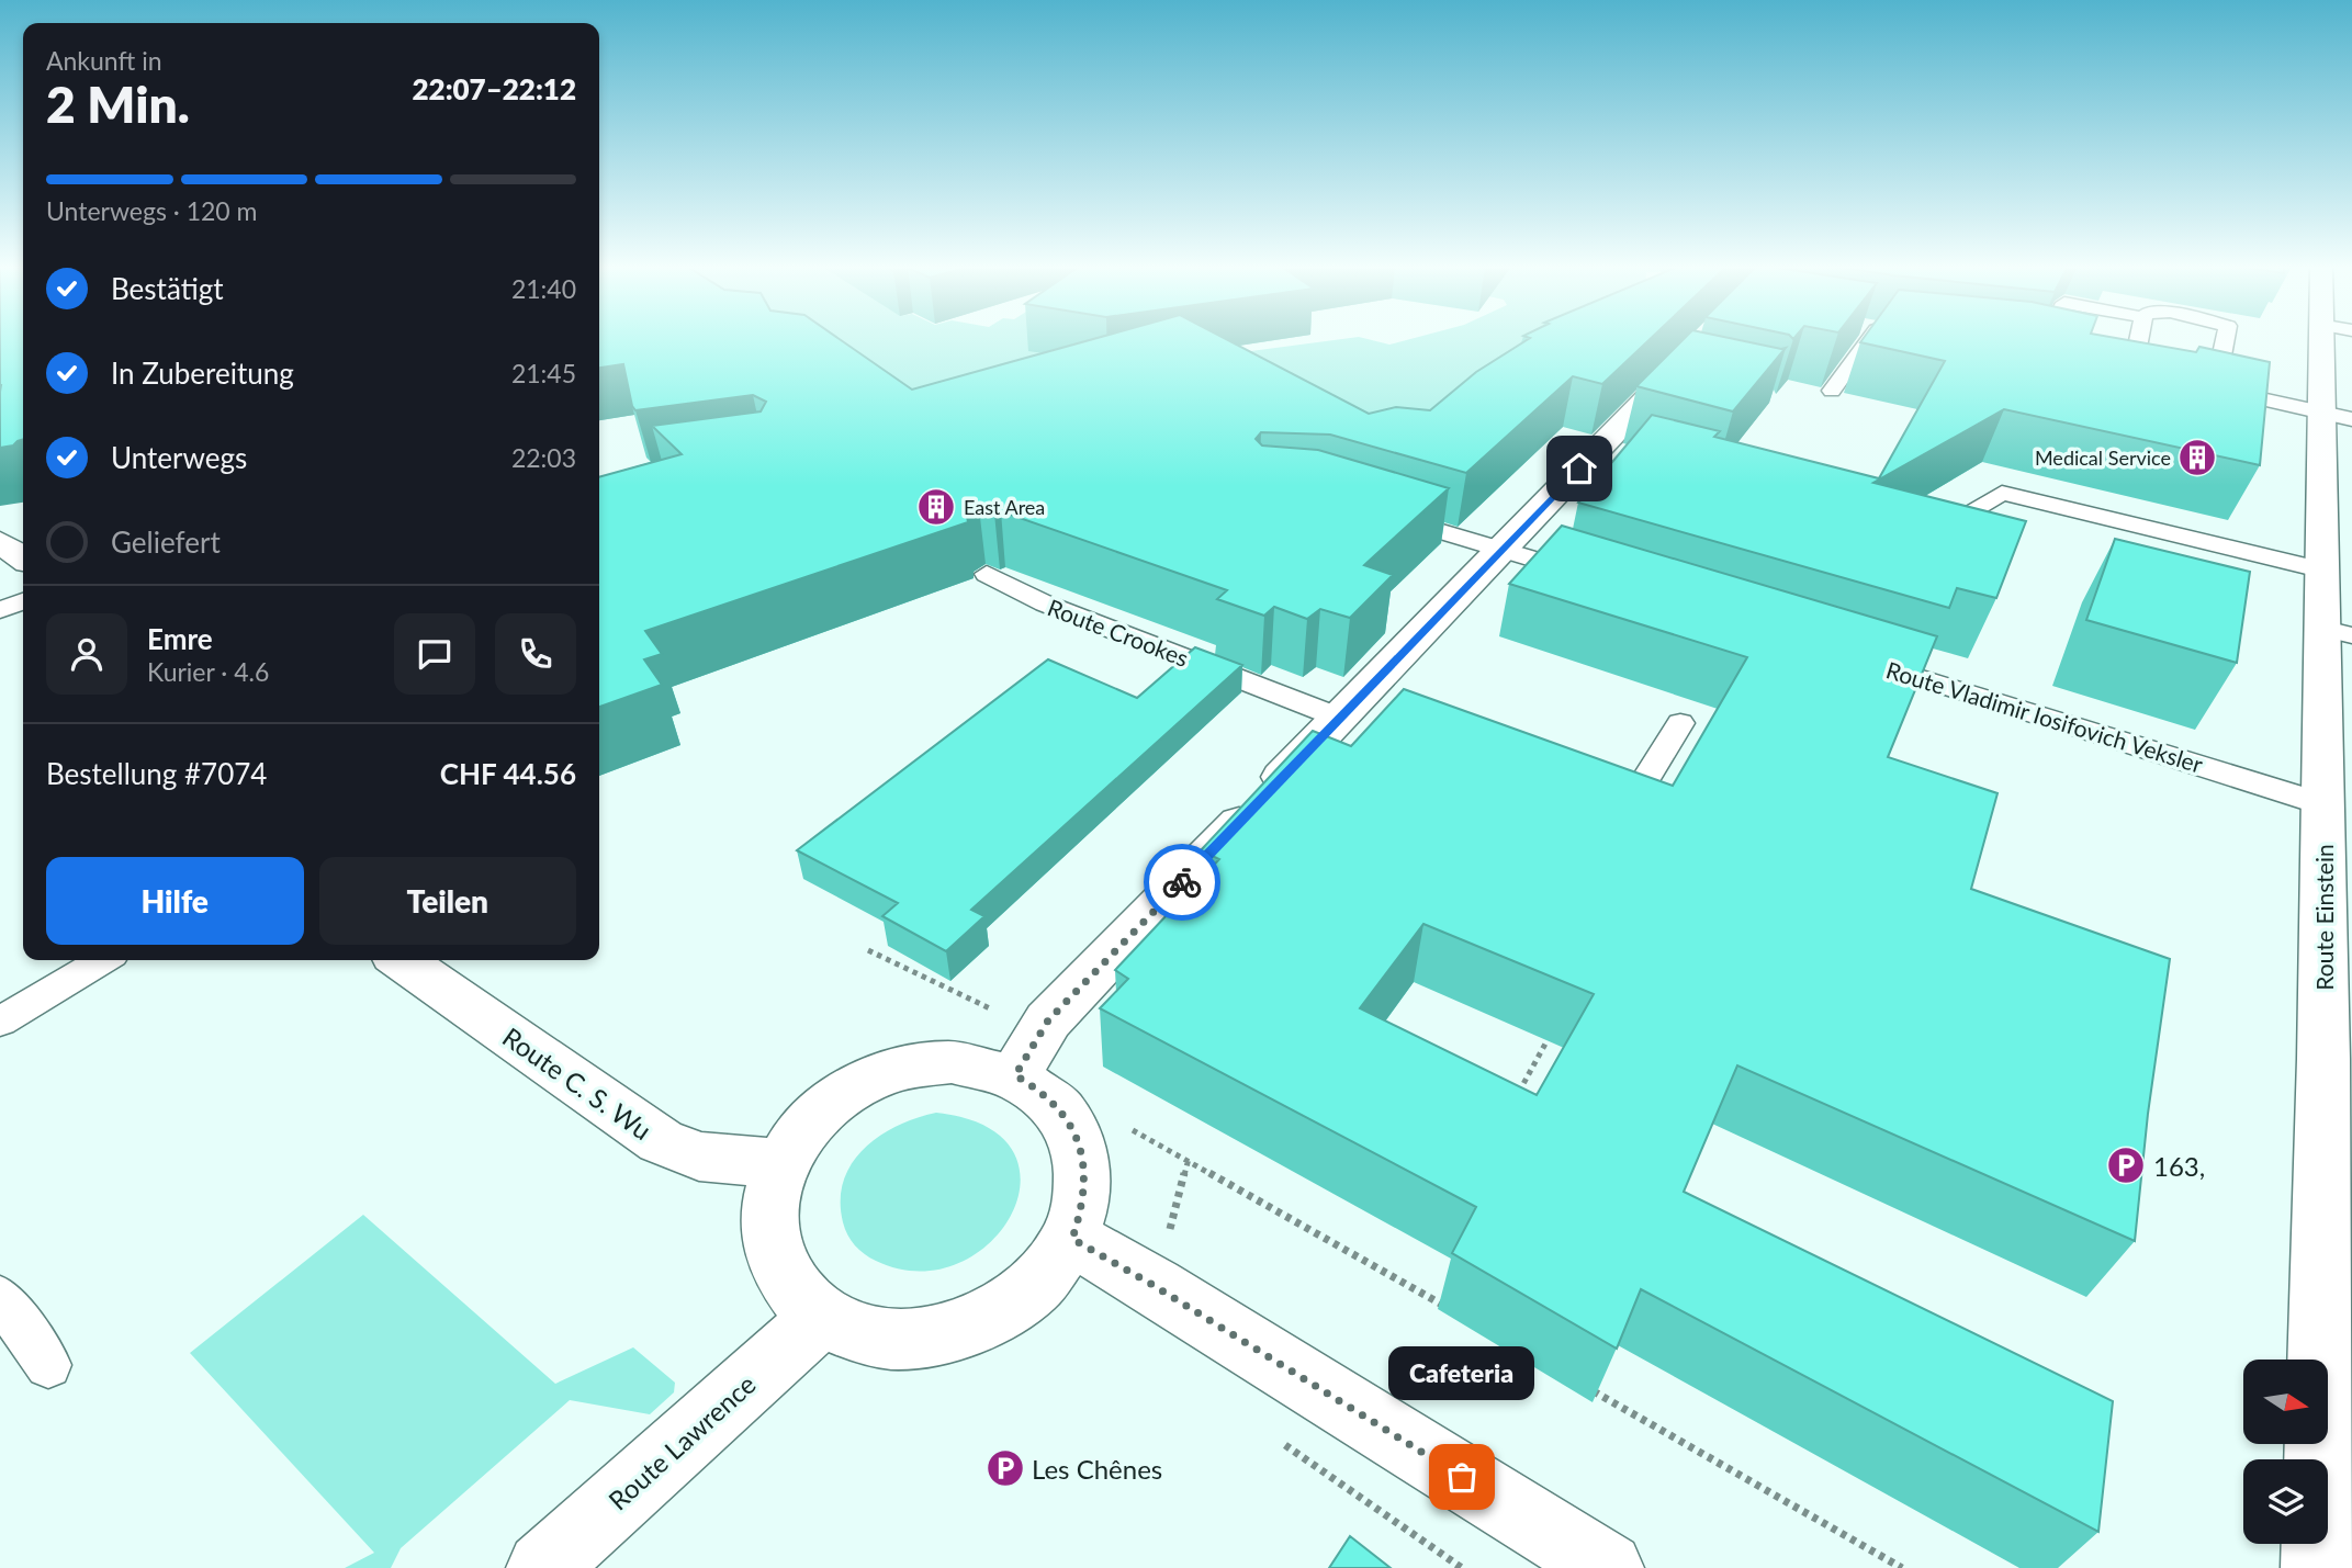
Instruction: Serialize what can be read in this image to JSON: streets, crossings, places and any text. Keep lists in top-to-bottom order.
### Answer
{
  "streets": {
    "street": ["Route Einstein", "Route C. S. Wu", "Route Lawrence"],
    "lane": ["Route Crookes", "Route Vladimir Iosifovich Veksler"]
  },
  "crossings": [
    ["Route Vladimir Iosifovich Veksler", "Route Einstein"]
  ],
  "places": {
    "building": ["Medical Service", "East Area"],
    "parking": ["163,", "Les Chênes"],
    "other": ["Cafeteria"]
  },
  "north": "right",
  "page": {
    "heading": ["2 Min.", "Ankunft in", "22:07–22:12"],
    "panel": [
      "Emre",
      "Kurier · 4.6",
      "Bestellung #7074",
      "CHF 44.56"
    ],
    "bar": "Unterwegs · 120 m",
    "list": [
      ["Bestätigt", "21:40"],
      ["In Zubereitung", "21:45"],
      ["Unterwegs", "22:03"],
      "Geliefert"
    ],
    "buttons": ["Hilfe", "Teilen"],
    "bubble": "Cafeteria"
  }
}
